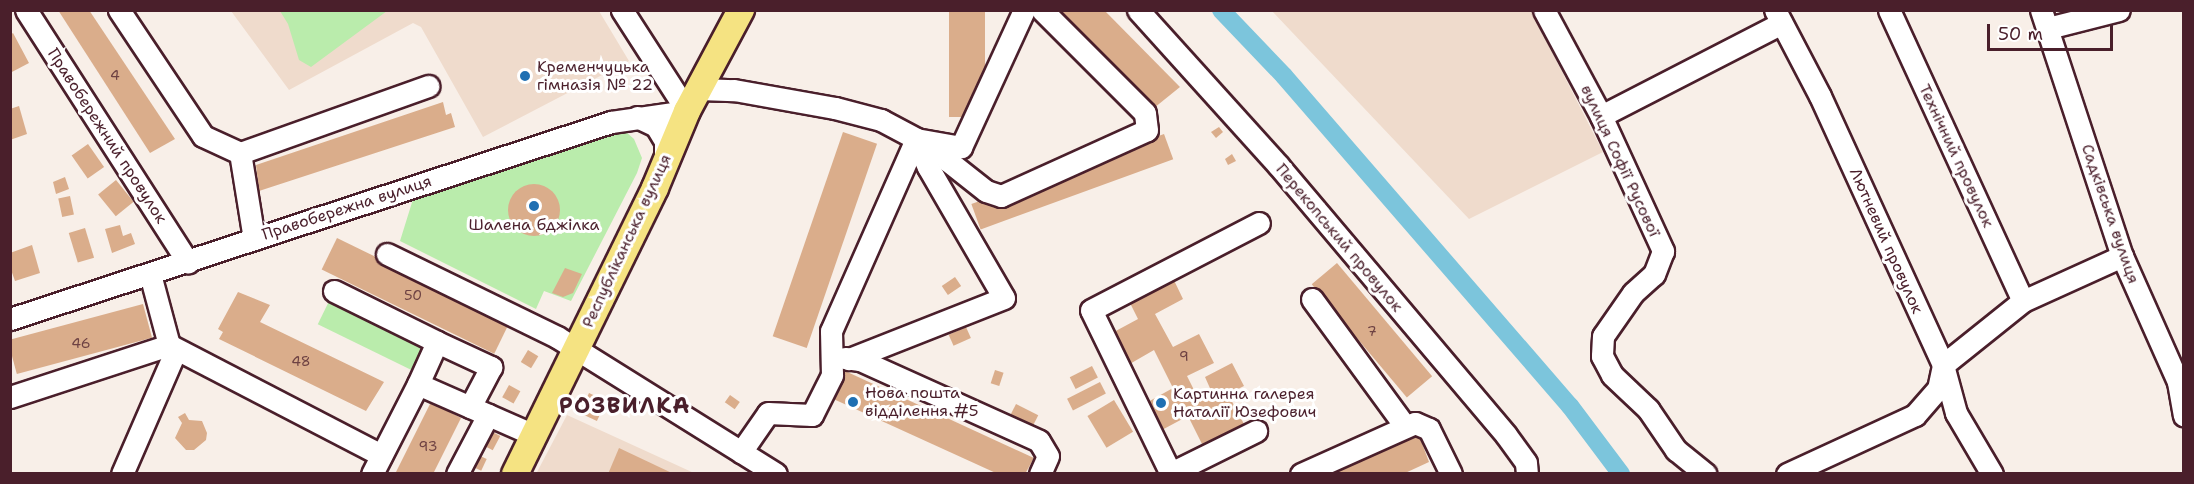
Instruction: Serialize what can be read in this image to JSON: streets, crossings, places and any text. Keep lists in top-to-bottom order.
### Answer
{
  "streets": {
    "main road": ["Республіканська вулиця"],
    "street": [
      "Правобережний провулок",
      "Технічний провулок",
      "вулиця Софії Русової",
      "Правобережна вулиця",
      "Садківська вулиця",
      "Перекопський провулок",
      "Лютневий провулок"
    ]
  },
  "crossings": [
    ["Правобережний провулок", "Правобережна вулиця"],
    ["Правобережна вулиця", "Республіканська вулиця"]
  ],
  "districts": ["РОЗВИЛКА"],
  "places": [
    "Кременчуцька гімназія № 22",
    "Шалена бджілка",
    "Нова пошта відділення #5",
    "Картинна галерея Наталії Юзефович"
  ],
  "house_numbers": [
    "4",
    "50",
    "7",
    "46",
    "9",
    "48",
    "93"
  ],
  "scale_bar": "50 m"
}
